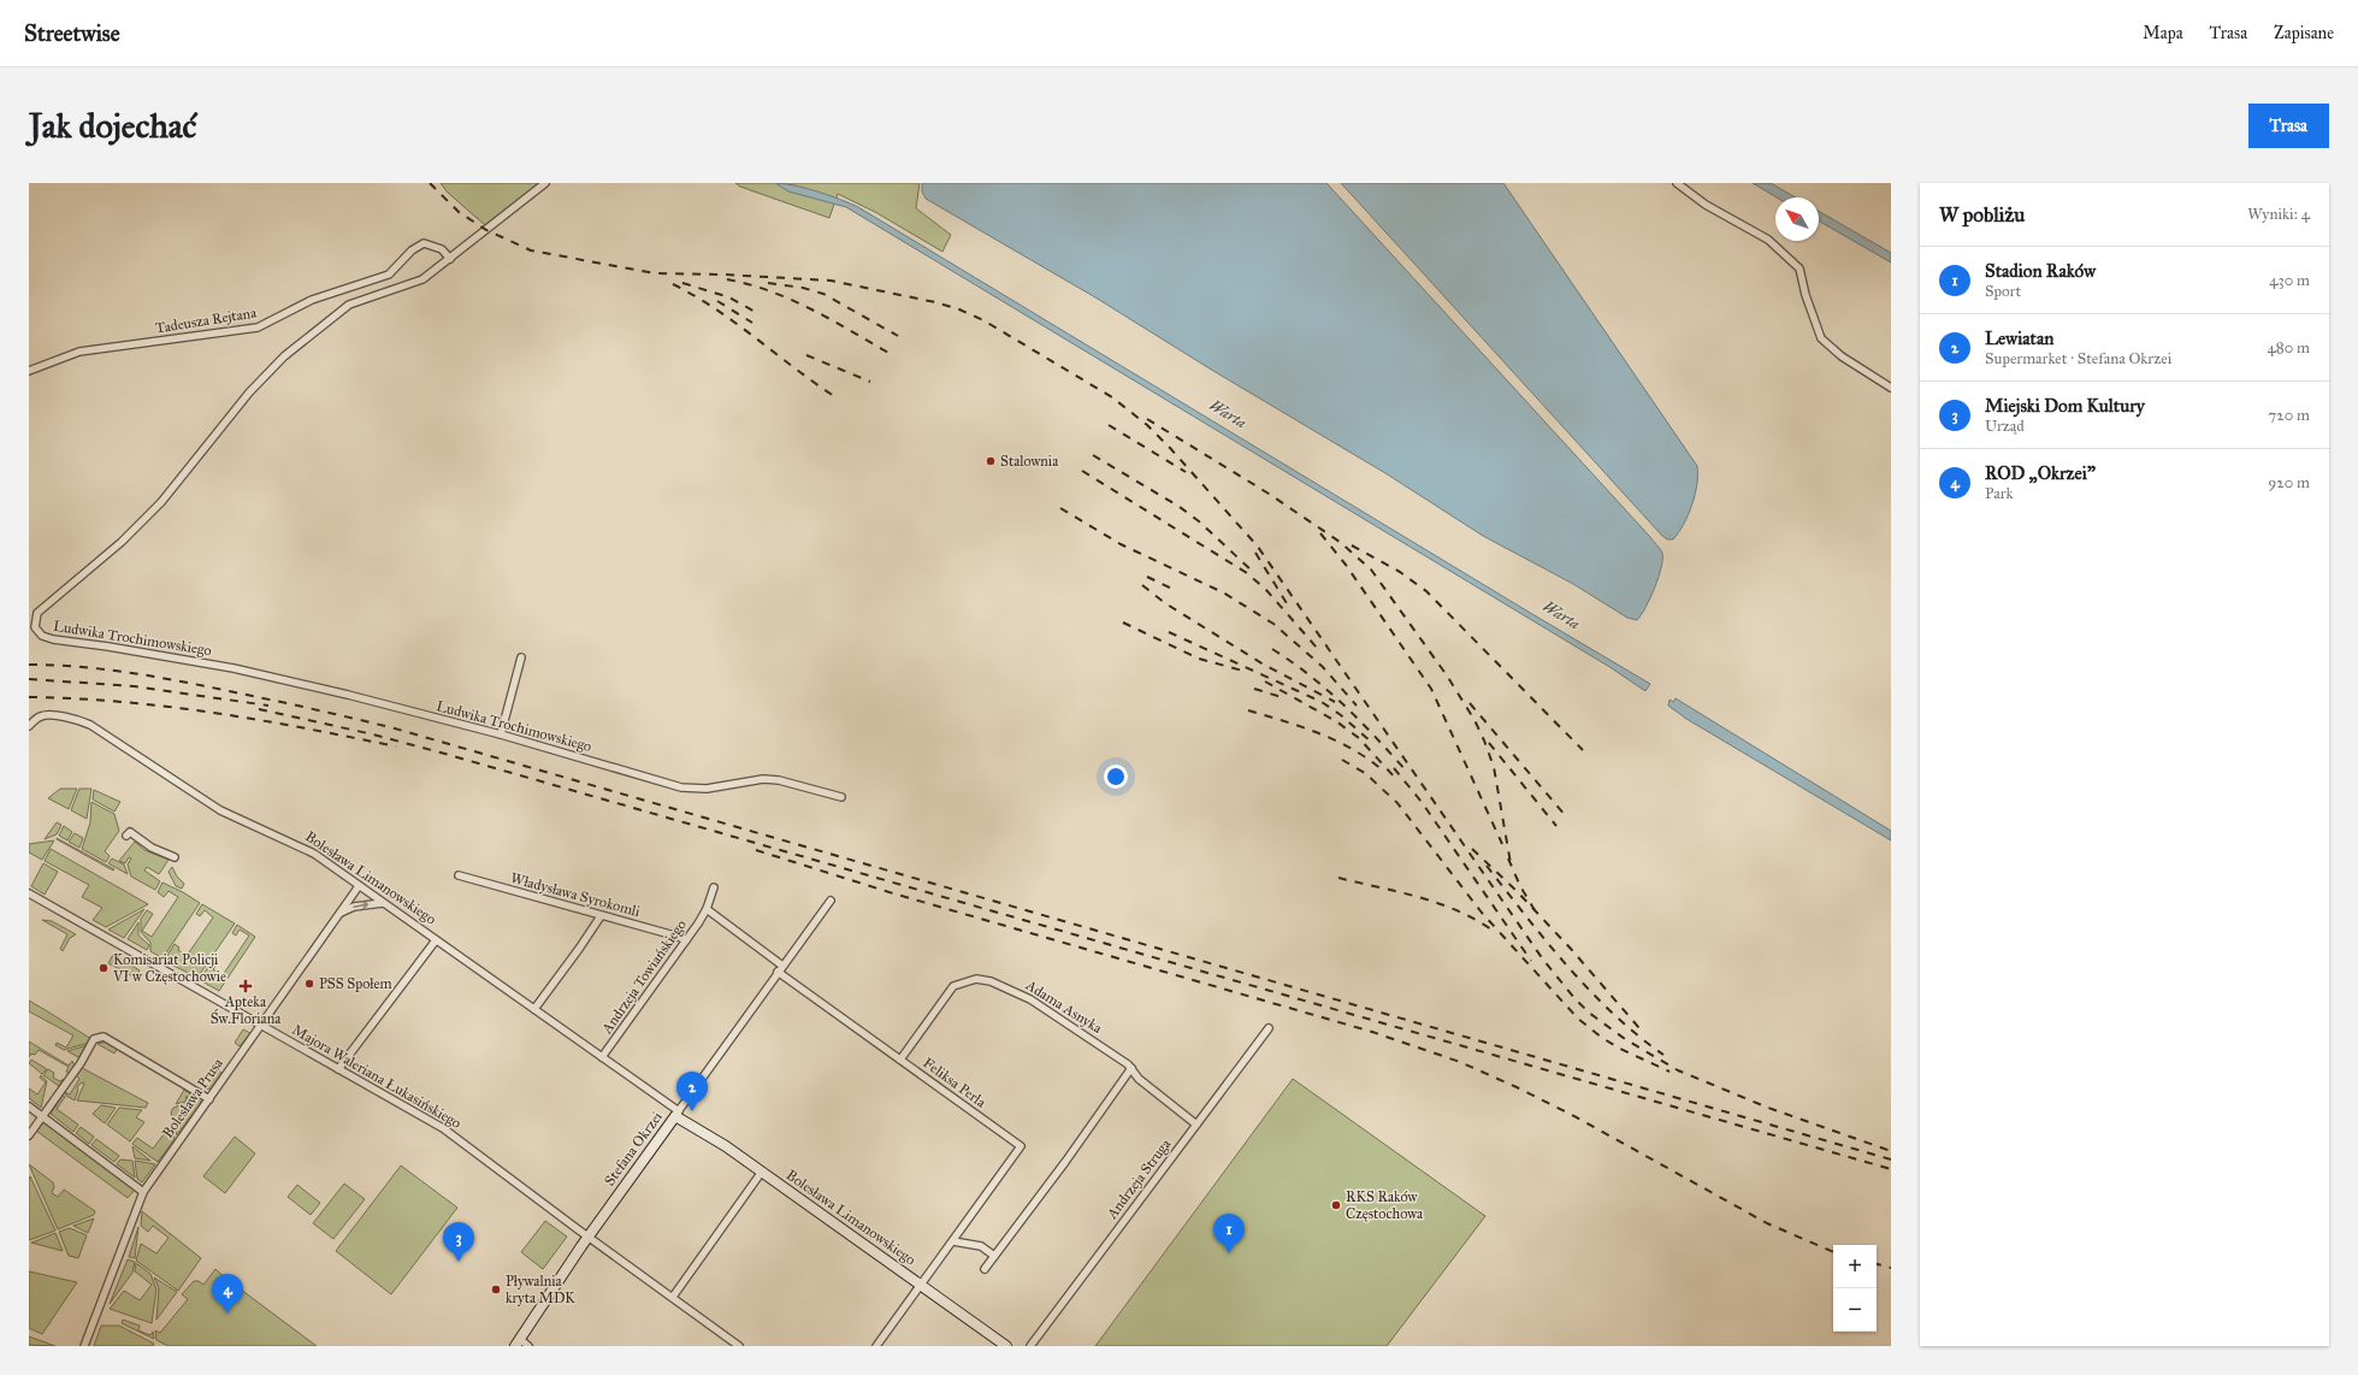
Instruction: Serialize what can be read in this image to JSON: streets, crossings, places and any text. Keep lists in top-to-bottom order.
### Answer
{
  "streets": {
    "street": [
      "Tadeusza Rejtana",
      "Ludwika Trochimowskiego",
      "Bolesława Limanowskiego",
      "Władysława Syrokomli",
      "Andrzeja Towiańskiego",
      "Adama Asnyka",
      "Majora Waleriana Łukasińskiego",
      "Feliksa Perla",
      "Bolesława Prusa",
      "Stefana Okrzei",
      "Andrzeja Struga"
    ]
  },
  "crossings": [
    ["Tadeusza Rejtana", "Ludwika Trochimowskiego"],
    ["Bolesława Limanowskiego", "Andrzeja Towiańskiego"],
    ["Bolesława Limanowskiego", "Feliksa Perla"],
    ["Bolesława Limanowskiego", "Bolesława Prusa"],
    ["Bolesława Limanowskiego", "Stefana Okrzei"],
    ["Władysława Syrokomli", "Andrzeja Towiańskiego"],
    ["Adama Asnyka", "Feliksa Perla"],
    ["Adama Asnyka", "Andrzeja Struga"],
    ["Majora Waleriana Łukasińskiego", "Bolesława Prusa"],
    ["Majora Waleriana Łukasińskiego", "Stefana Okrzei"],
    ["Feliksa Perla", "Stefana Okrzei"]
  ],
  "water": ["Warta"],
  "places": {
    "other": [
      "Stalownia",
      "Komisariat Policji VI w Częstochowie",
      "PSS Społem",
      "RKS Raków Częstochowa",
      "Pływalnia kryta MDK"
    ],
    "health": ["Apteka Św.Floriana"]
  },
  "north": "top left",
  "page": {
    "header": "Streetwise",
    "nav": ["Mapa", "Trasa", "Zapisane"],
    "buttons": "Trasa",
    "title": "Jak dojechać",
    "heading": ["W pobliżu", "Wyniki: 4"],
    "list": [
      {
        "mark": "1",
        "name": "Stadion Raków",
        "note": "Sport",
        "value": "430 m"
      },
      {
        "mark": "2",
        "name": "Lewiatan",
        "note": "Supermarket · Stefana Okrzei",
        "value": "480 m"
      },
      {
        "mark": "3",
        "name": "Miejski Dom Kultury",
        "note": "Urząd",
        "value": "720 m"
      },
      {
        "mark": "4",
        "name": "ROD „Okrzei”",
        "note": "Park",
        "value": "920 m"
      }
    ],
    "pins": [
      "2",
      "1",
      "3",
      "4"
    ],
    "map_buttons": ["+", "−"]
  }
}
